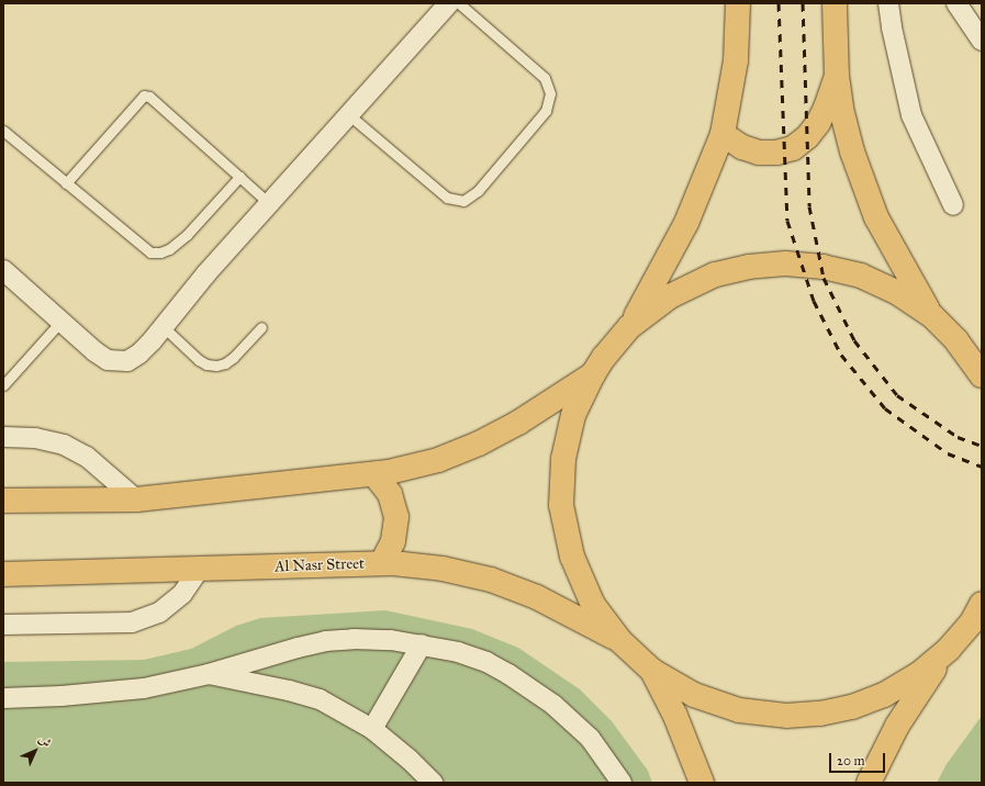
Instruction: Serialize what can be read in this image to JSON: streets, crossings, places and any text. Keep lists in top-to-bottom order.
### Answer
{
  "streets": {
    "main road": ["Al Nasr Street"]
  },
  "scale_bar": "20 m",
  "north": "top right"
}
